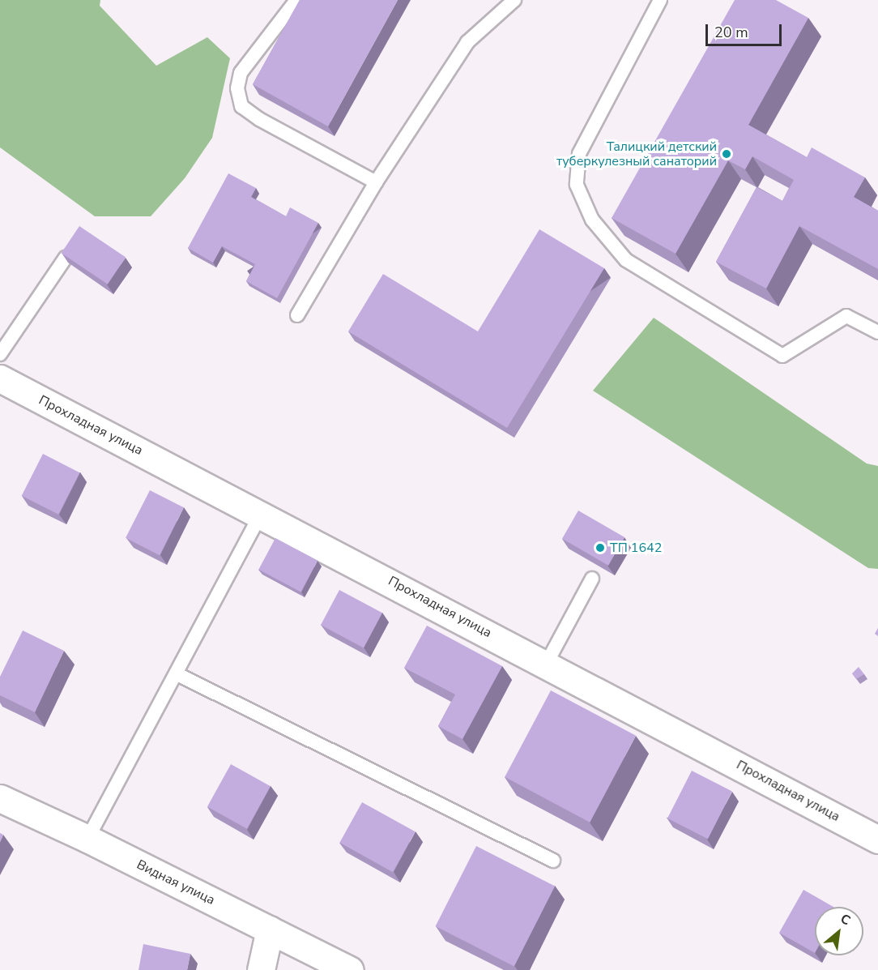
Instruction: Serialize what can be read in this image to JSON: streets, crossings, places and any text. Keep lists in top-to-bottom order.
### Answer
{
  "streets": {
    "street": ["Прохладная улица", "Видная улица"]
  },
  "places": ["Талицкий детский туберкулезный санаторий", "ТП 1642"],
  "scale_bar": "20 m",
  "north": "top right"
}
